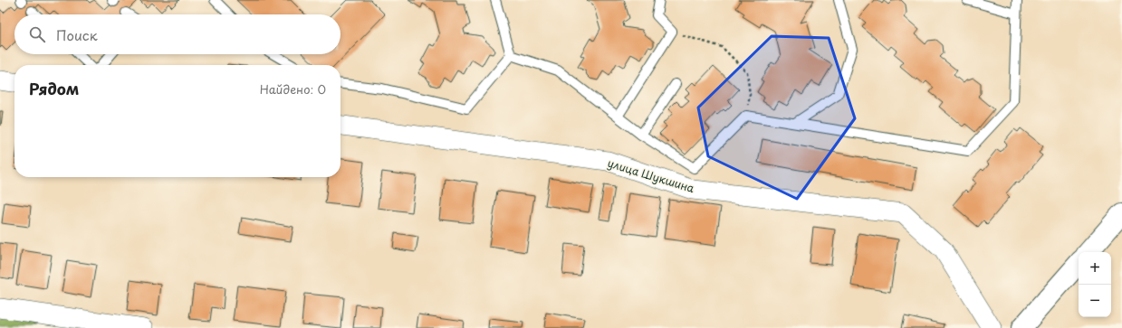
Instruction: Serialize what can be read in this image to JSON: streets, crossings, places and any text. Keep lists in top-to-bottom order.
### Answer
{
  "streets": {
    "street": ["улица Шукшина"]
  },
  "page": {
    "search": "Поиск",
    "heading": ["Рядом", "Найдено: 0"],
    "map_buttons": ["+", "−"]
  }
}
